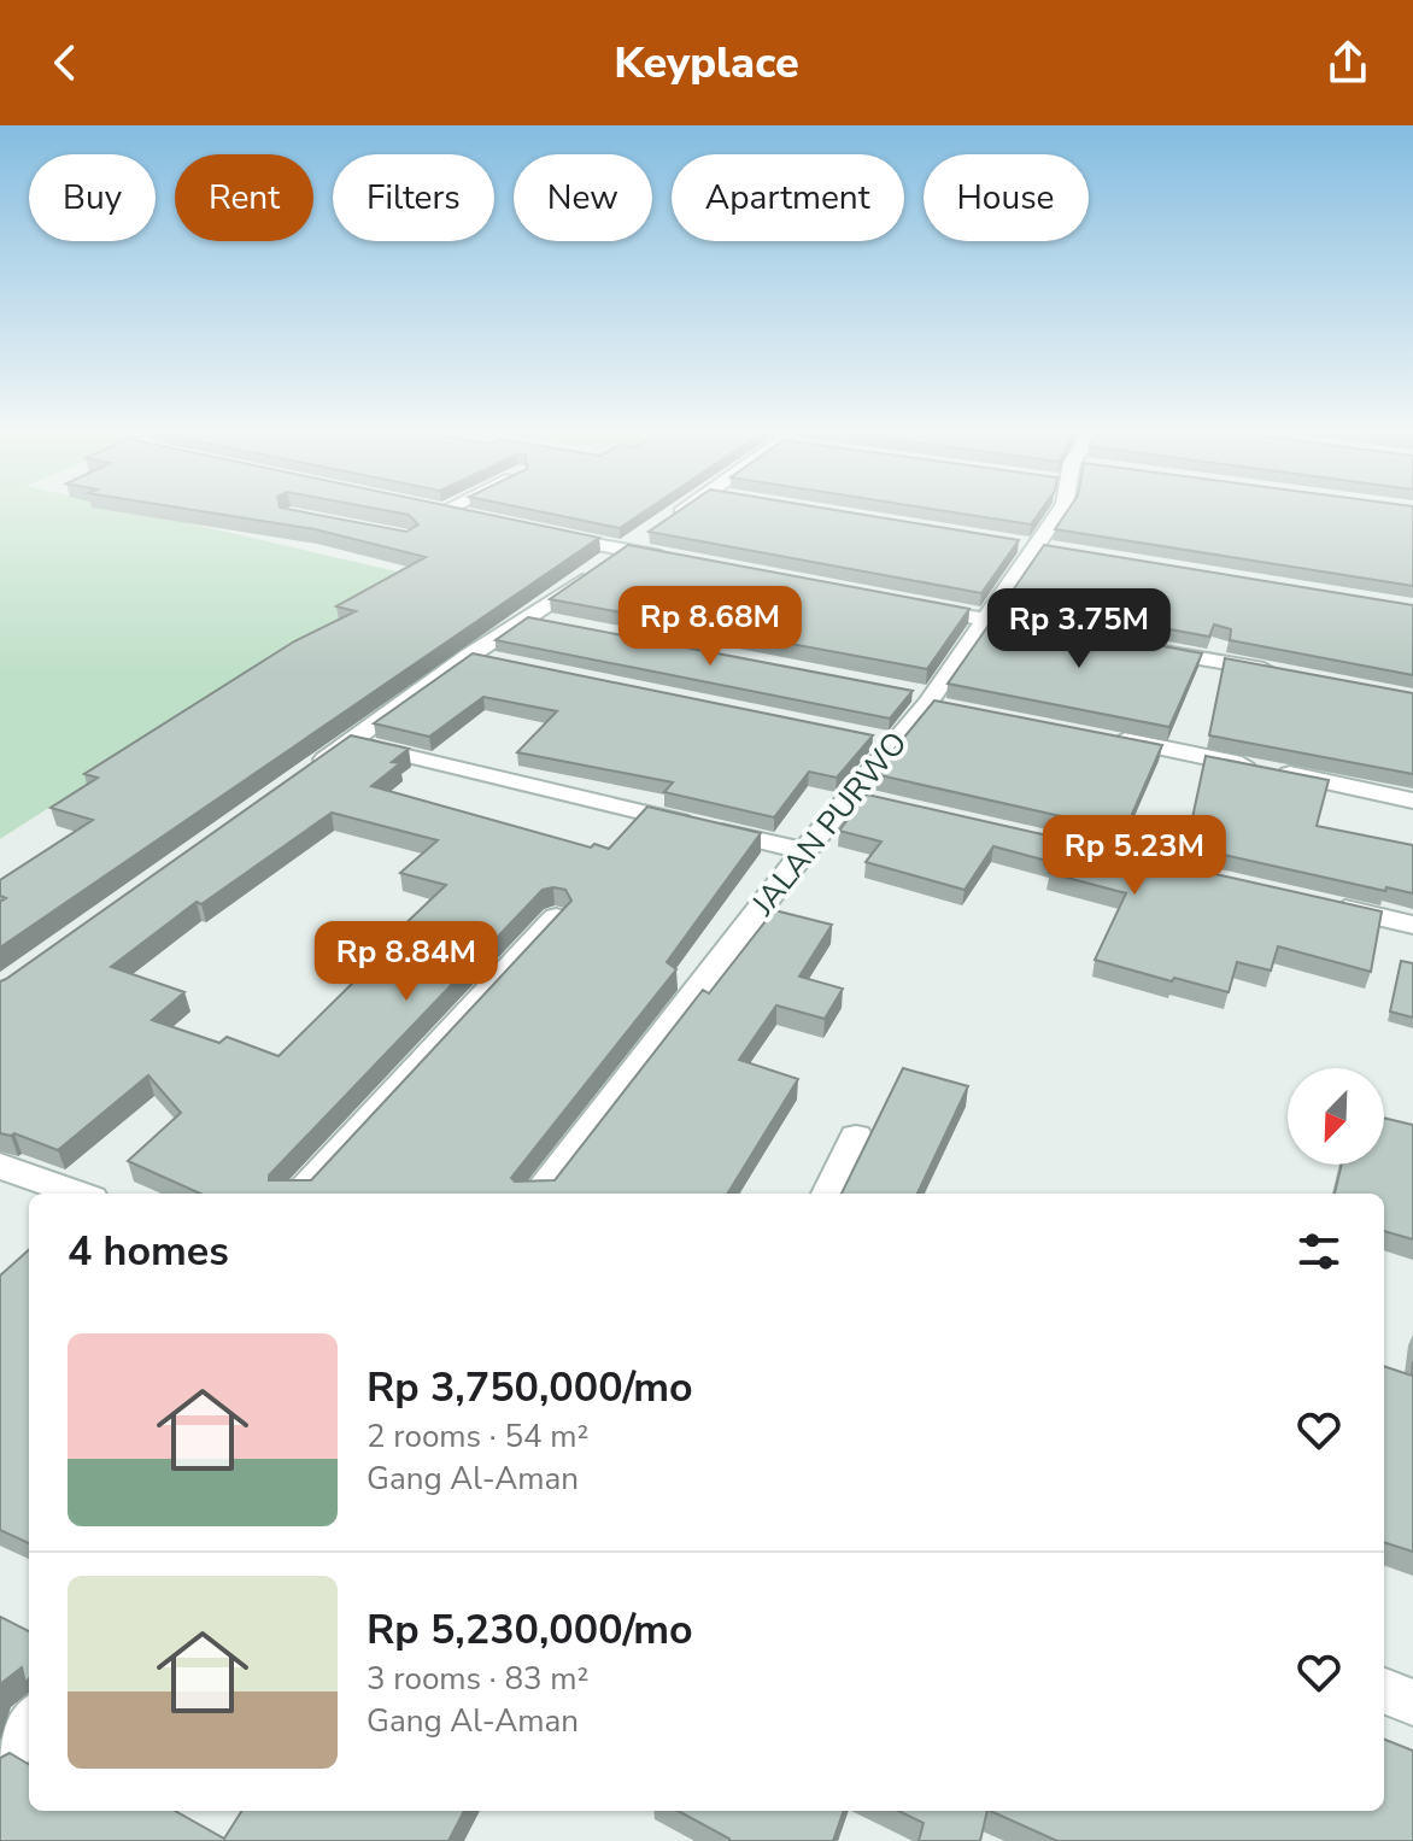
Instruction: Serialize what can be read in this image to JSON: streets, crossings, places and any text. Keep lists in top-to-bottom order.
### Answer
{
  "streets": {
    "street": ["JALAN PURWO"]
  },
  "north": "bottom left",
  "page": {
    "header": "Keyplace",
    "chip": [
      "Buy",
      "Rent",
      "Filters",
      "New",
      "Apartment",
      "House"
    ],
    "price": [
      "Rp 8.68M",
      "Rp 3.75M",
      "Rp 5.23M",
      "Rp 8.84M"
    ],
    "heading": "4 homes",
    "list": [
      {
        "name": "Rp 3,750,000/mo",
        "note": "2 rooms · 54 m² · Gang Al-Aman"
      },
      {
        "name": "Rp 5,230,000/mo",
        "note": "3 rooms · 83 m² · Gang Al-Aman"
      }
    ]
  }
}
